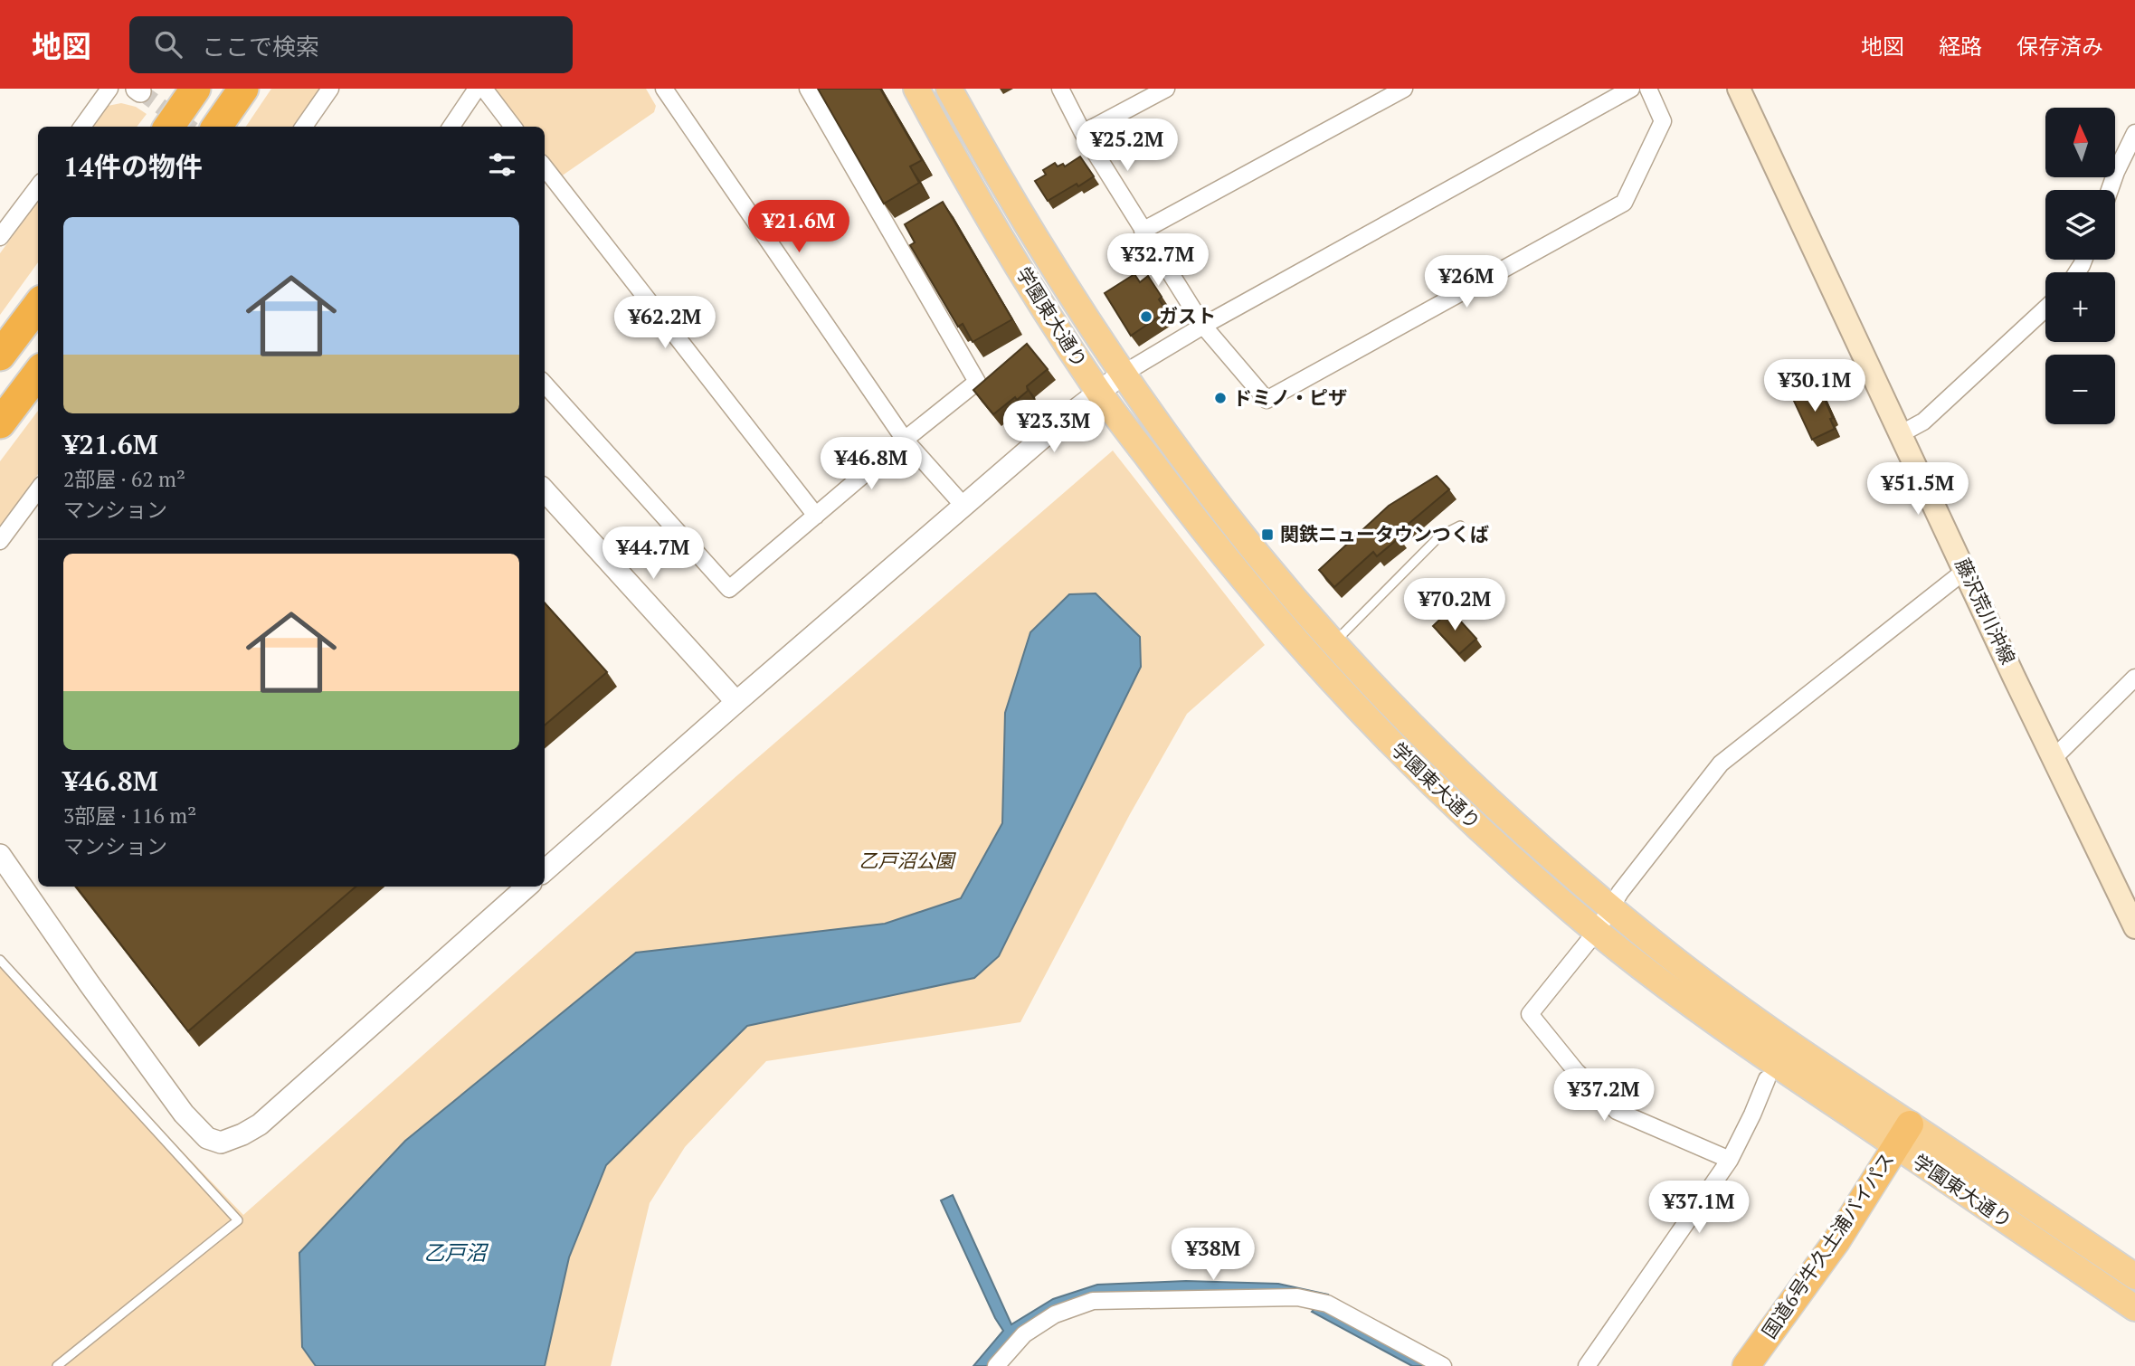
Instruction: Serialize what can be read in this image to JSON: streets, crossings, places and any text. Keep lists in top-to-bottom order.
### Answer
{
  "streets": {
    "highway": ["国道6号牛久土浦バイパス"],
    "main road": ["学園東大通り", "藤沢荒川沖線"]
  },
  "crossings": [
    ["学園東大通り", "国道6号牛久土浦バイパス"]
  ],
  "water": ["乙戸沼"],
  "parks": ["乙戸沼公園"],
  "places": {
    "other": ["ガスト", "ドミノ・ピザ"],
    "transit": ["関鉄ニュータウンつくば"]
  },
  "north": "top",
  "page": {
    "header": "地図",
    "search": "ここで検索",
    "nav": ["地図", "経路", "保存済み"],
    "map_buttons": ["+", "−"],
    "price": [
      "¥25.2M",
      "¥21.6M",
      "¥32.7M",
      "¥26M",
      "¥62.2M",
      "¥30.1M",
      "¥23.3M",
      "¥46.8M",
      "¥51.5M",
      "¥44.7M",
      "¥70.2M",
      "¥37.2M",
      "¥37.1M",
      "¥38M"
    ],
    "heading": "14件の物件",
    "list": [
      {
        "name": "¥21.6M",
        "note": "2部屋 · 62 m² · マンション"
      },
      {
        "name": "¥46.8M",
        "note": "3部屋 · 116 m² · マンション"
      }
    ]
  }
}
